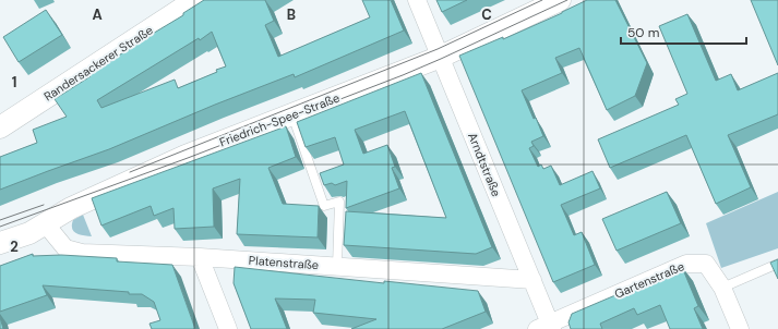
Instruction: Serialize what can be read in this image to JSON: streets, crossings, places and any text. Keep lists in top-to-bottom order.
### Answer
{
  "streets": {
    "street": [
      "Randersackerer Straße",
      "Friedrich-Spee-Straße",
      "Arndtstraße",
      "Platenstraße",
      "Gartenstraße"
    ]
  },
  "crossings": [
    ["Friedrich-Spee-Straße", "Arndtstraße"],
    ["Friedrich-Spee-Straße", "Platenstraße"],
    ["Arndtstraße", "Platenstraße"],
    ["Arndtstraße", "Gartenstraße"]
  ],
  "scale_bar": "50 m",
  "grid": {
    "columns": ["A", "B", "C"],
    "rows": ["1", "2"]
  }
}
